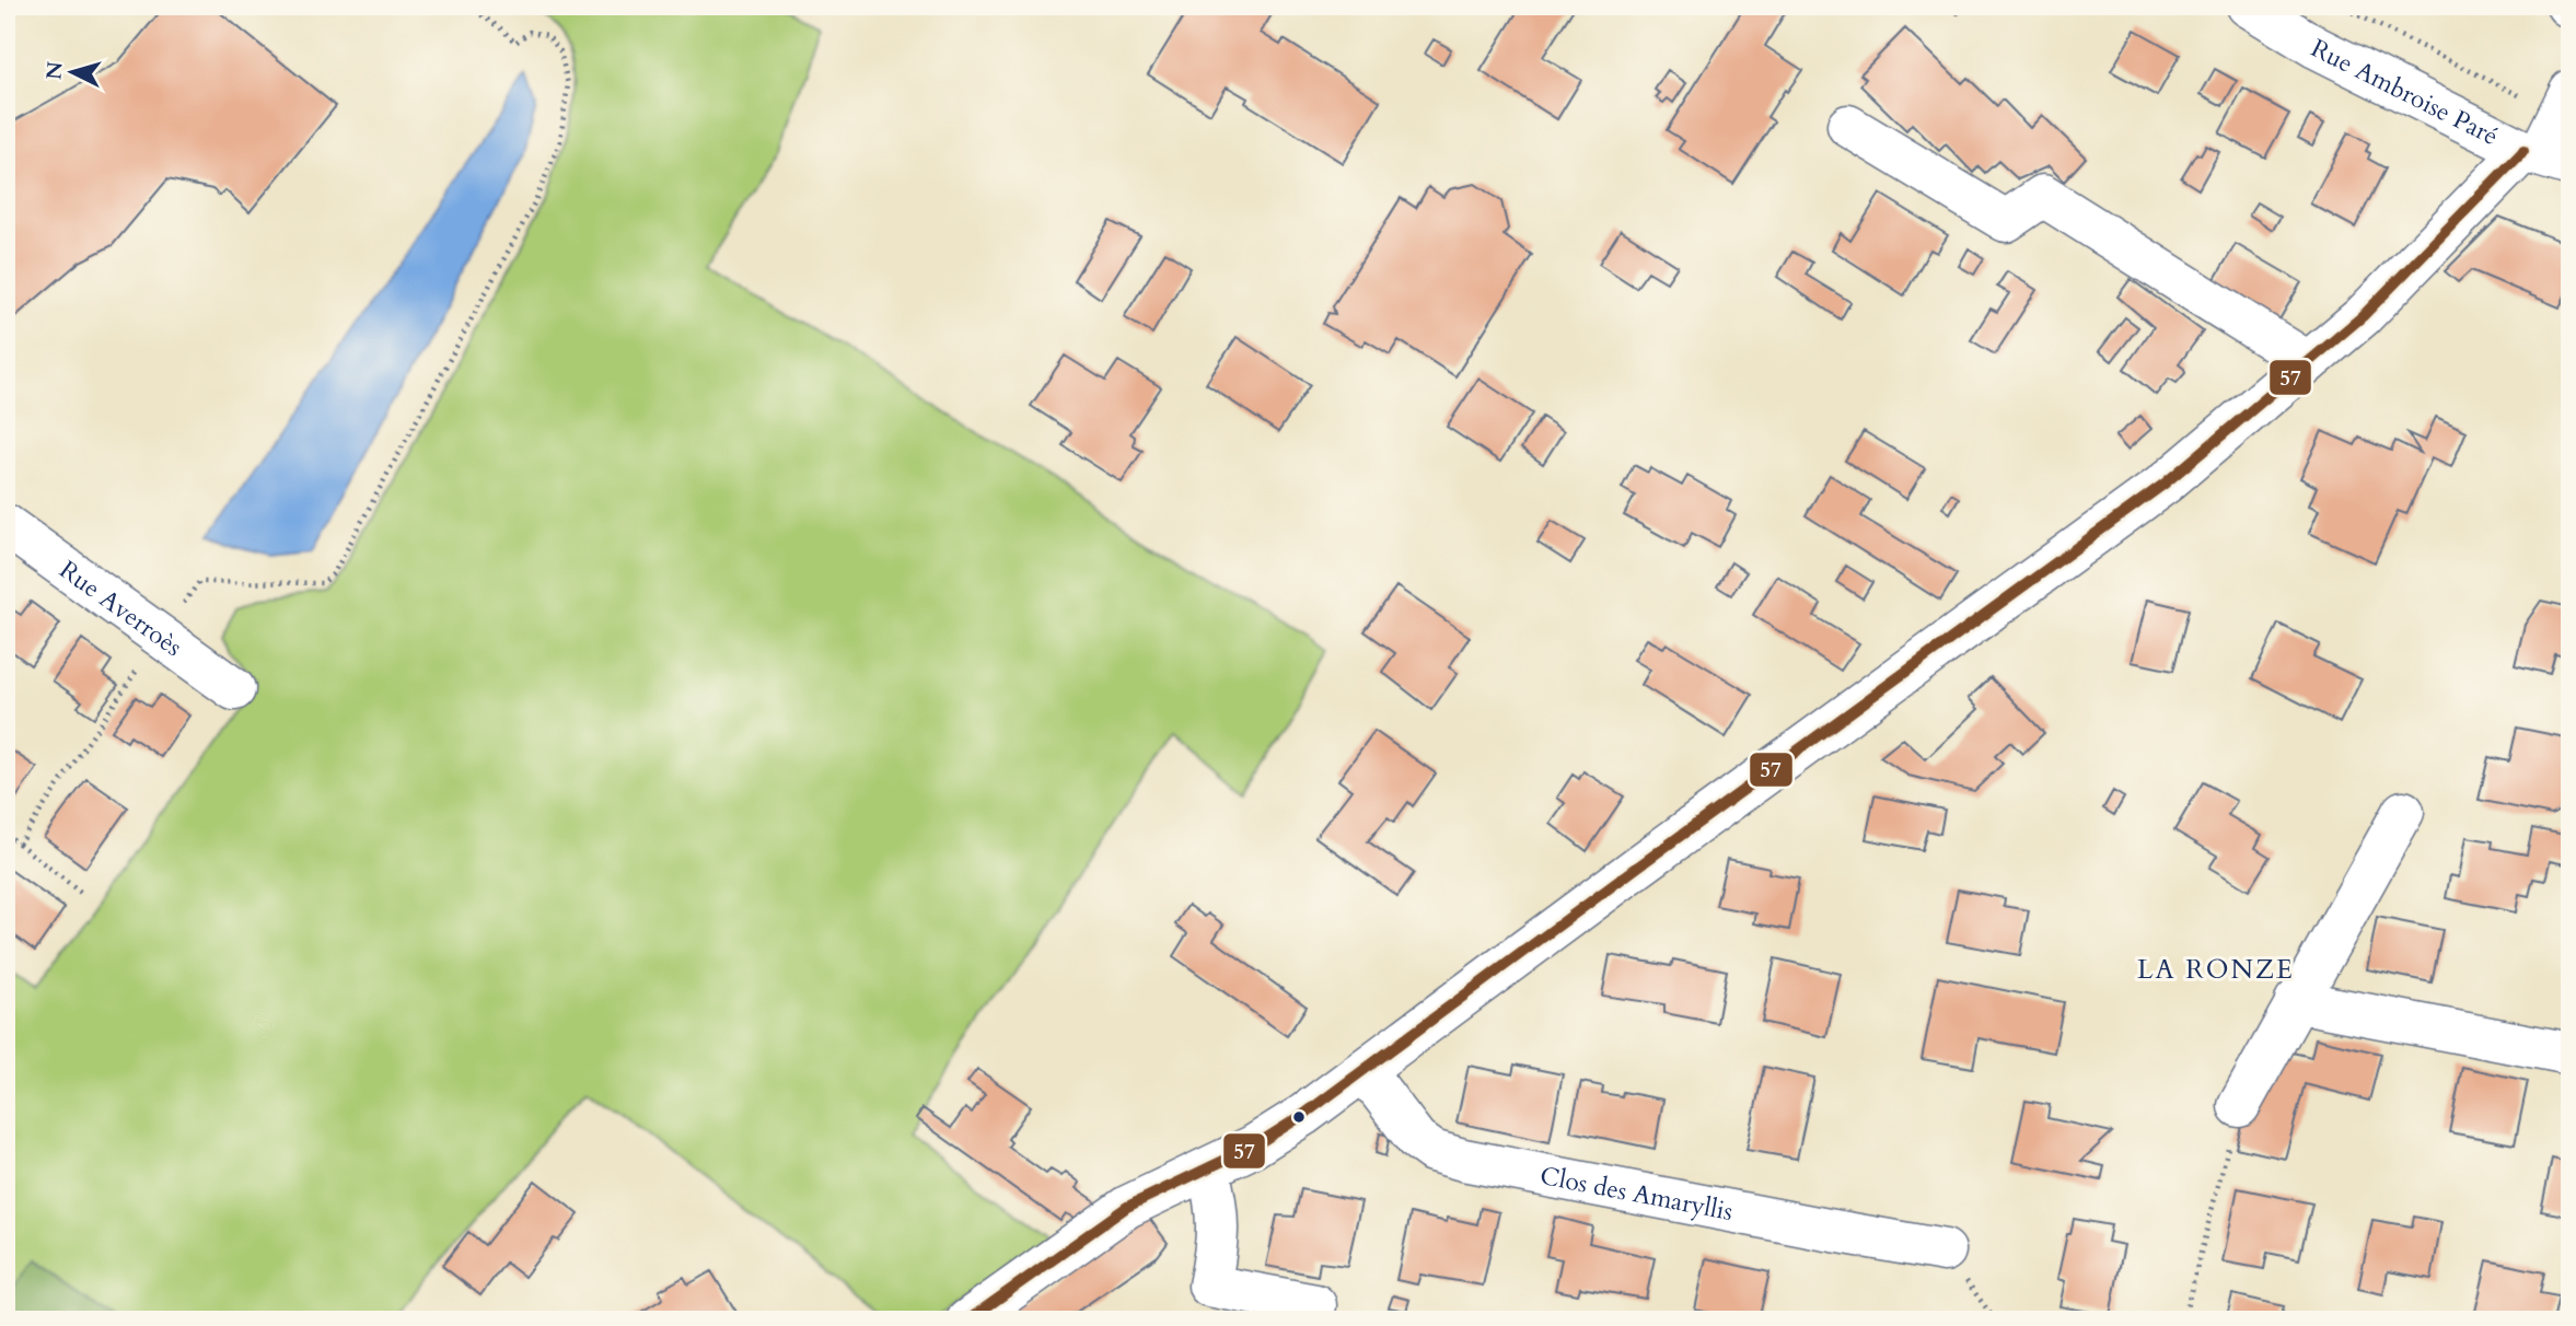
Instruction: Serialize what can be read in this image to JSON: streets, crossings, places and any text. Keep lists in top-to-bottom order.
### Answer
{
  "streets": {
    "street": ["Rue Ambroise Paré", "Rue Averroès", "Clos des Amaryllis"]
  },
  "districts": ["LA RONZE"],
  "lines": ["transit line 57"],
  "north": "left"
}
